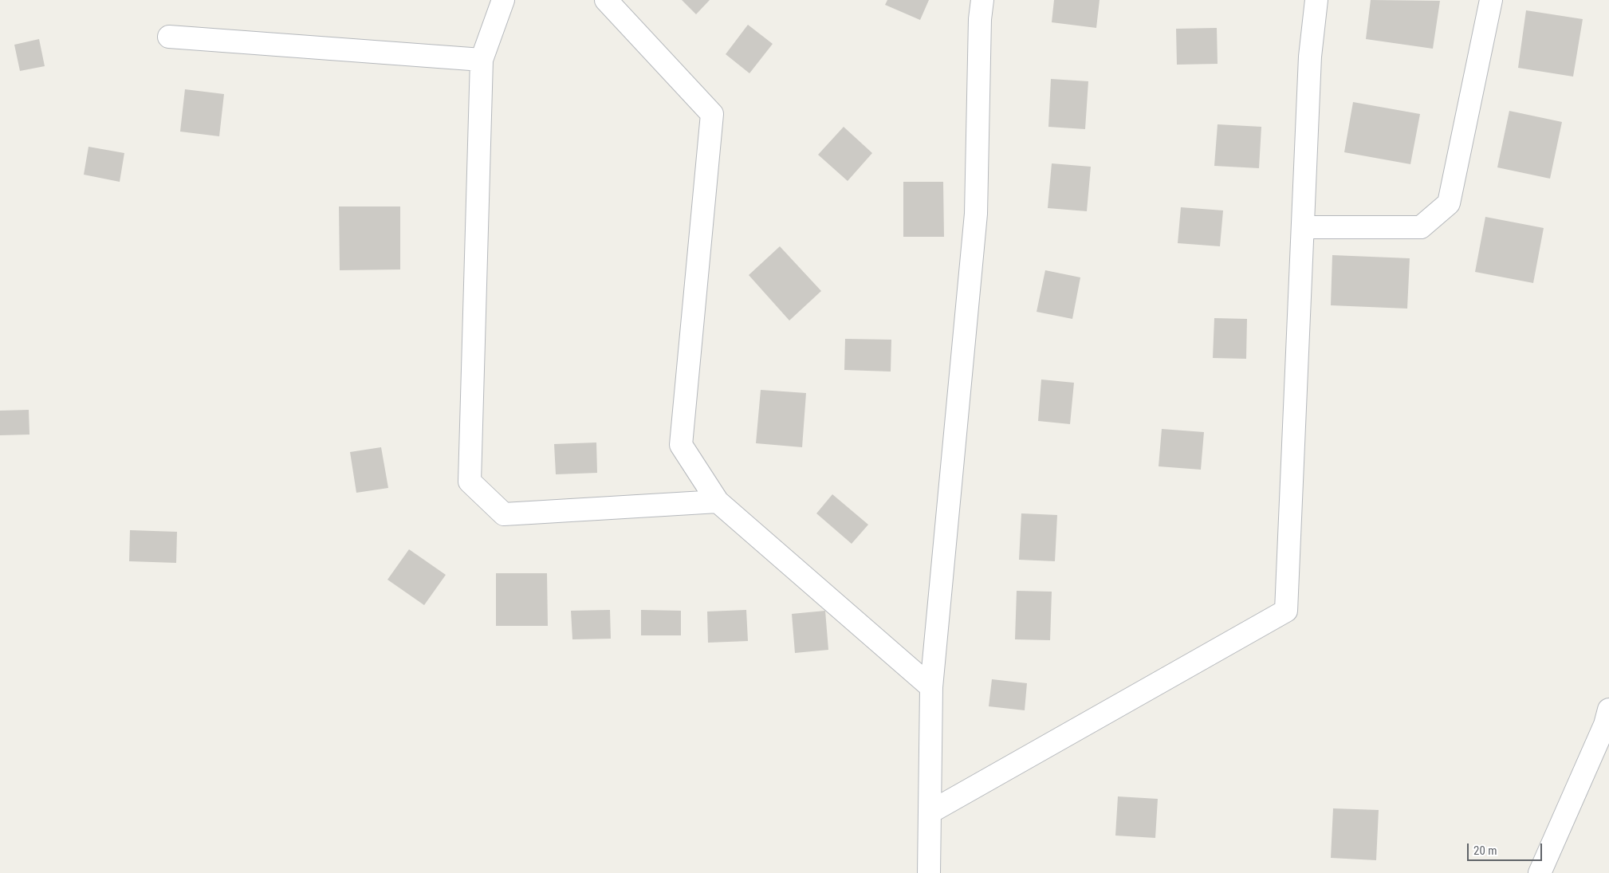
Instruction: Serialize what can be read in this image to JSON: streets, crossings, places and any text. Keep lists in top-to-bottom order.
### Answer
{
  "scale_bar": "20 m"
}
